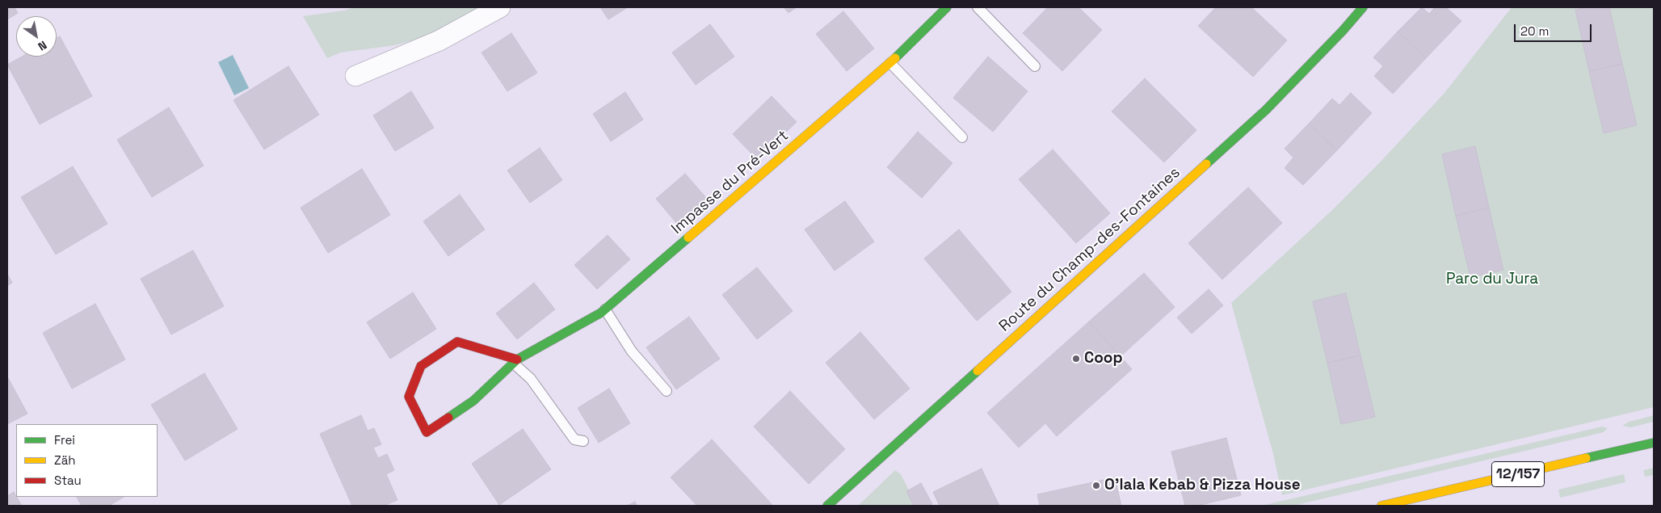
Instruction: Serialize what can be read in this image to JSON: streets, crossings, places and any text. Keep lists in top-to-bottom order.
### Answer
{
  "streets": {
    "street": ["Impasse du Pré-Vert", "Route du Champ-des-Fontaines", "12/157"]
  },
  "parks": ["Parc du Jura"],
  "places": ["Coop", "O'lala Kebab & Pizza House"],
  "legend": ["Frei", "Zäh", "Stau"],
  "scale_bar": "20 m",
  "north": "bottom right"
}
